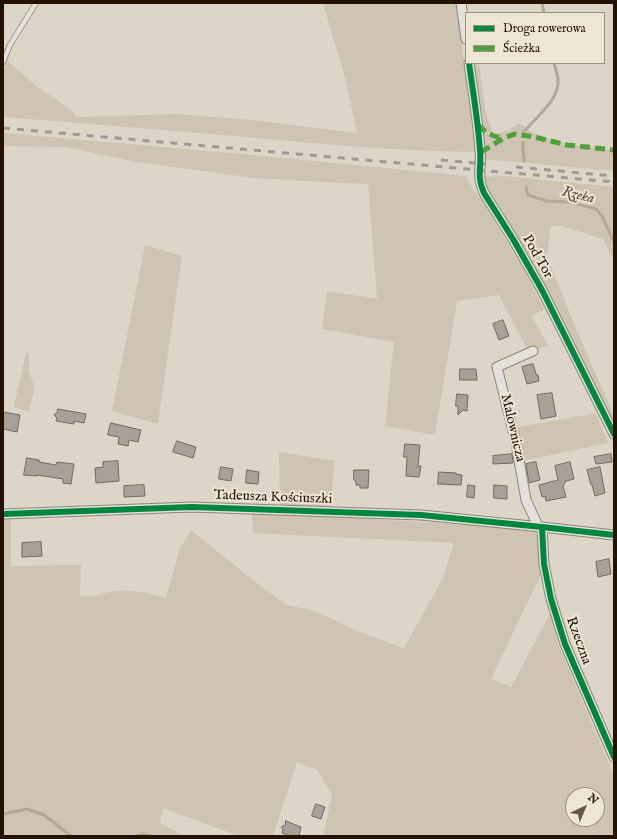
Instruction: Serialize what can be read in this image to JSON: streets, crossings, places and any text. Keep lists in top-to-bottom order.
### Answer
{
  "streets": {
    "street": [
      "Pod Tor",
      "Malownicza",
      "Tadeusza Kościuszki",
      "Rzeczna"
    ]
  },
  "crossings": [
    ["Malownicza", "Tadeusza Kościuszki"],
    ["Malownicza", "Rzeczna"],
    ["Tadeusza Kościuszki", "Rzeczna"]
  ],
  "water": ["Rzeka"],
  "legend": ["Droga rowerowa", "Ścieżka"],
  "north": "top right"
}
